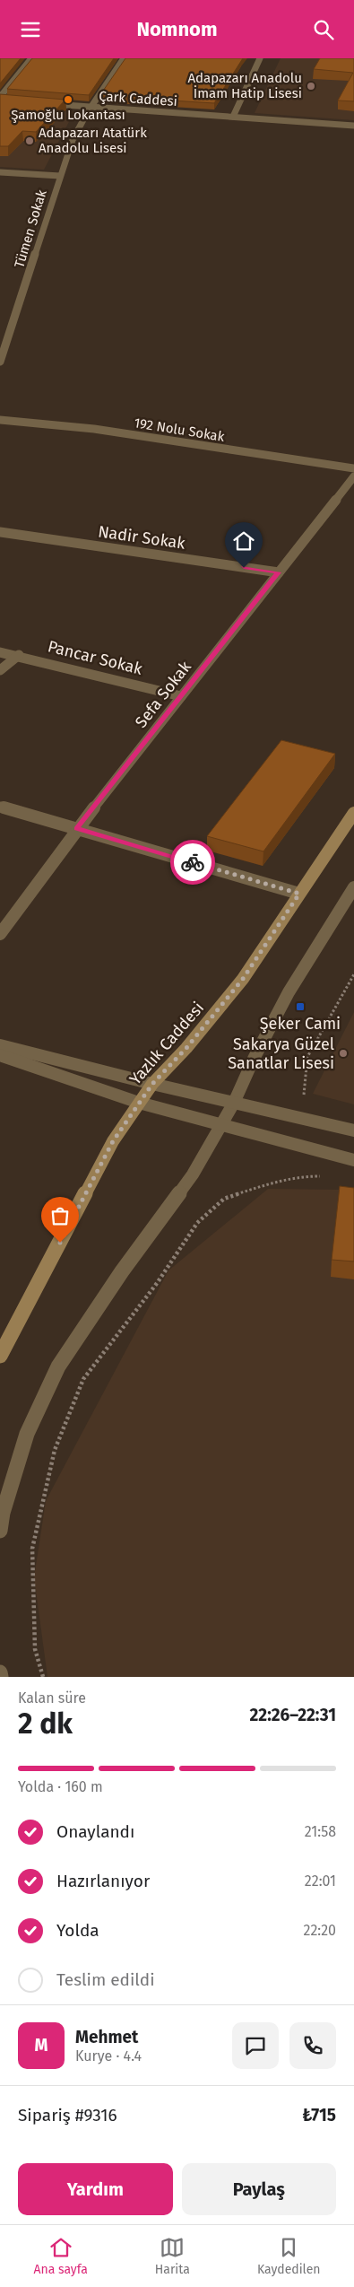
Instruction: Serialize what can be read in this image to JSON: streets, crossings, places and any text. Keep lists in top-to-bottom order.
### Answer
{
  "streets": {
    "main road": ["Yazlık Caddesi"],
    "street": [
      "Çark Caddesi",
      "Tümen Sokak",
      "192 Nolu Sokak",
      "Nadir Sokak",
      "Pancar Sokak",
      "Sefa Sokak"
    ]
  },
  "crossings": [
    ["Çark Caddesi", "Tümen Sokak"],
    ["Nadir Sokak", "Sefa Sokak"],
    ["Pancar Sokak", "Sefa Sokak"]
  ],
  "places": {
    "other": [
      "Adapazarı Anadolu İmam Hatip Lisesi",
      "Şamoğlu Lokantası",
      "Adapazarı Atatürk Anadolu Lisesi",
      "Sakarya Güzel Sanatlar Lisesi"
    ],
    "transit": ["Şeker Cami"]
  },
  "page": {
    "header": "Nomnom",
    "heading": ["2 dk", "Kalan süre", "22:26–22:31"],
    "panel": [
      "Mehmet",
      "Kurye · 4.4",
      "Sipariş #9316",
      "₺715"
    ],
    "bar": "Yolda · 160 m",
    "list": [
      ["Onaylandı", "21:58"],
      ["Hazırlanıyor", "22:01"],
      ["Yolda", "22:20"],
      "Teslim edildi"
    ],
    "round": "M",
    "buttons": ["Yardım", "Paylaş"],
    "tabs": ["Ana sayfa", "Harita", "Kaydedilen"]
  }
}
